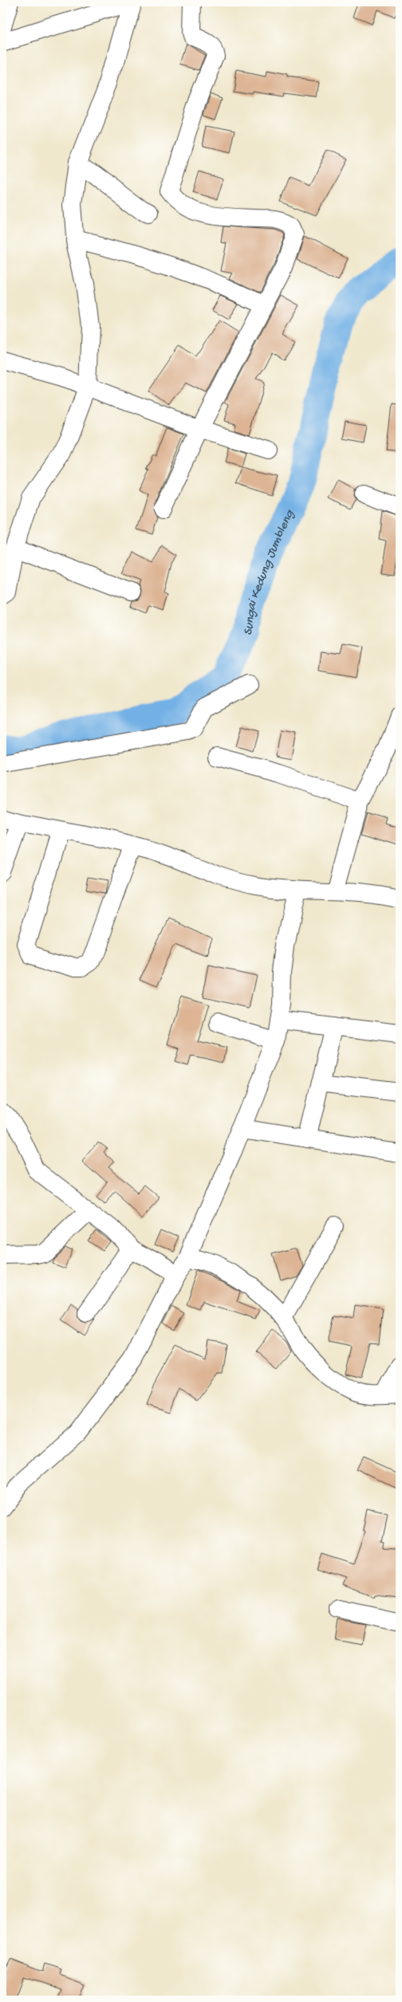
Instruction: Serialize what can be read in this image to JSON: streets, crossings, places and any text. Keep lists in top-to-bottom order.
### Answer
{
  "water": ["Sungai Kedung Jumbleng"]
}
